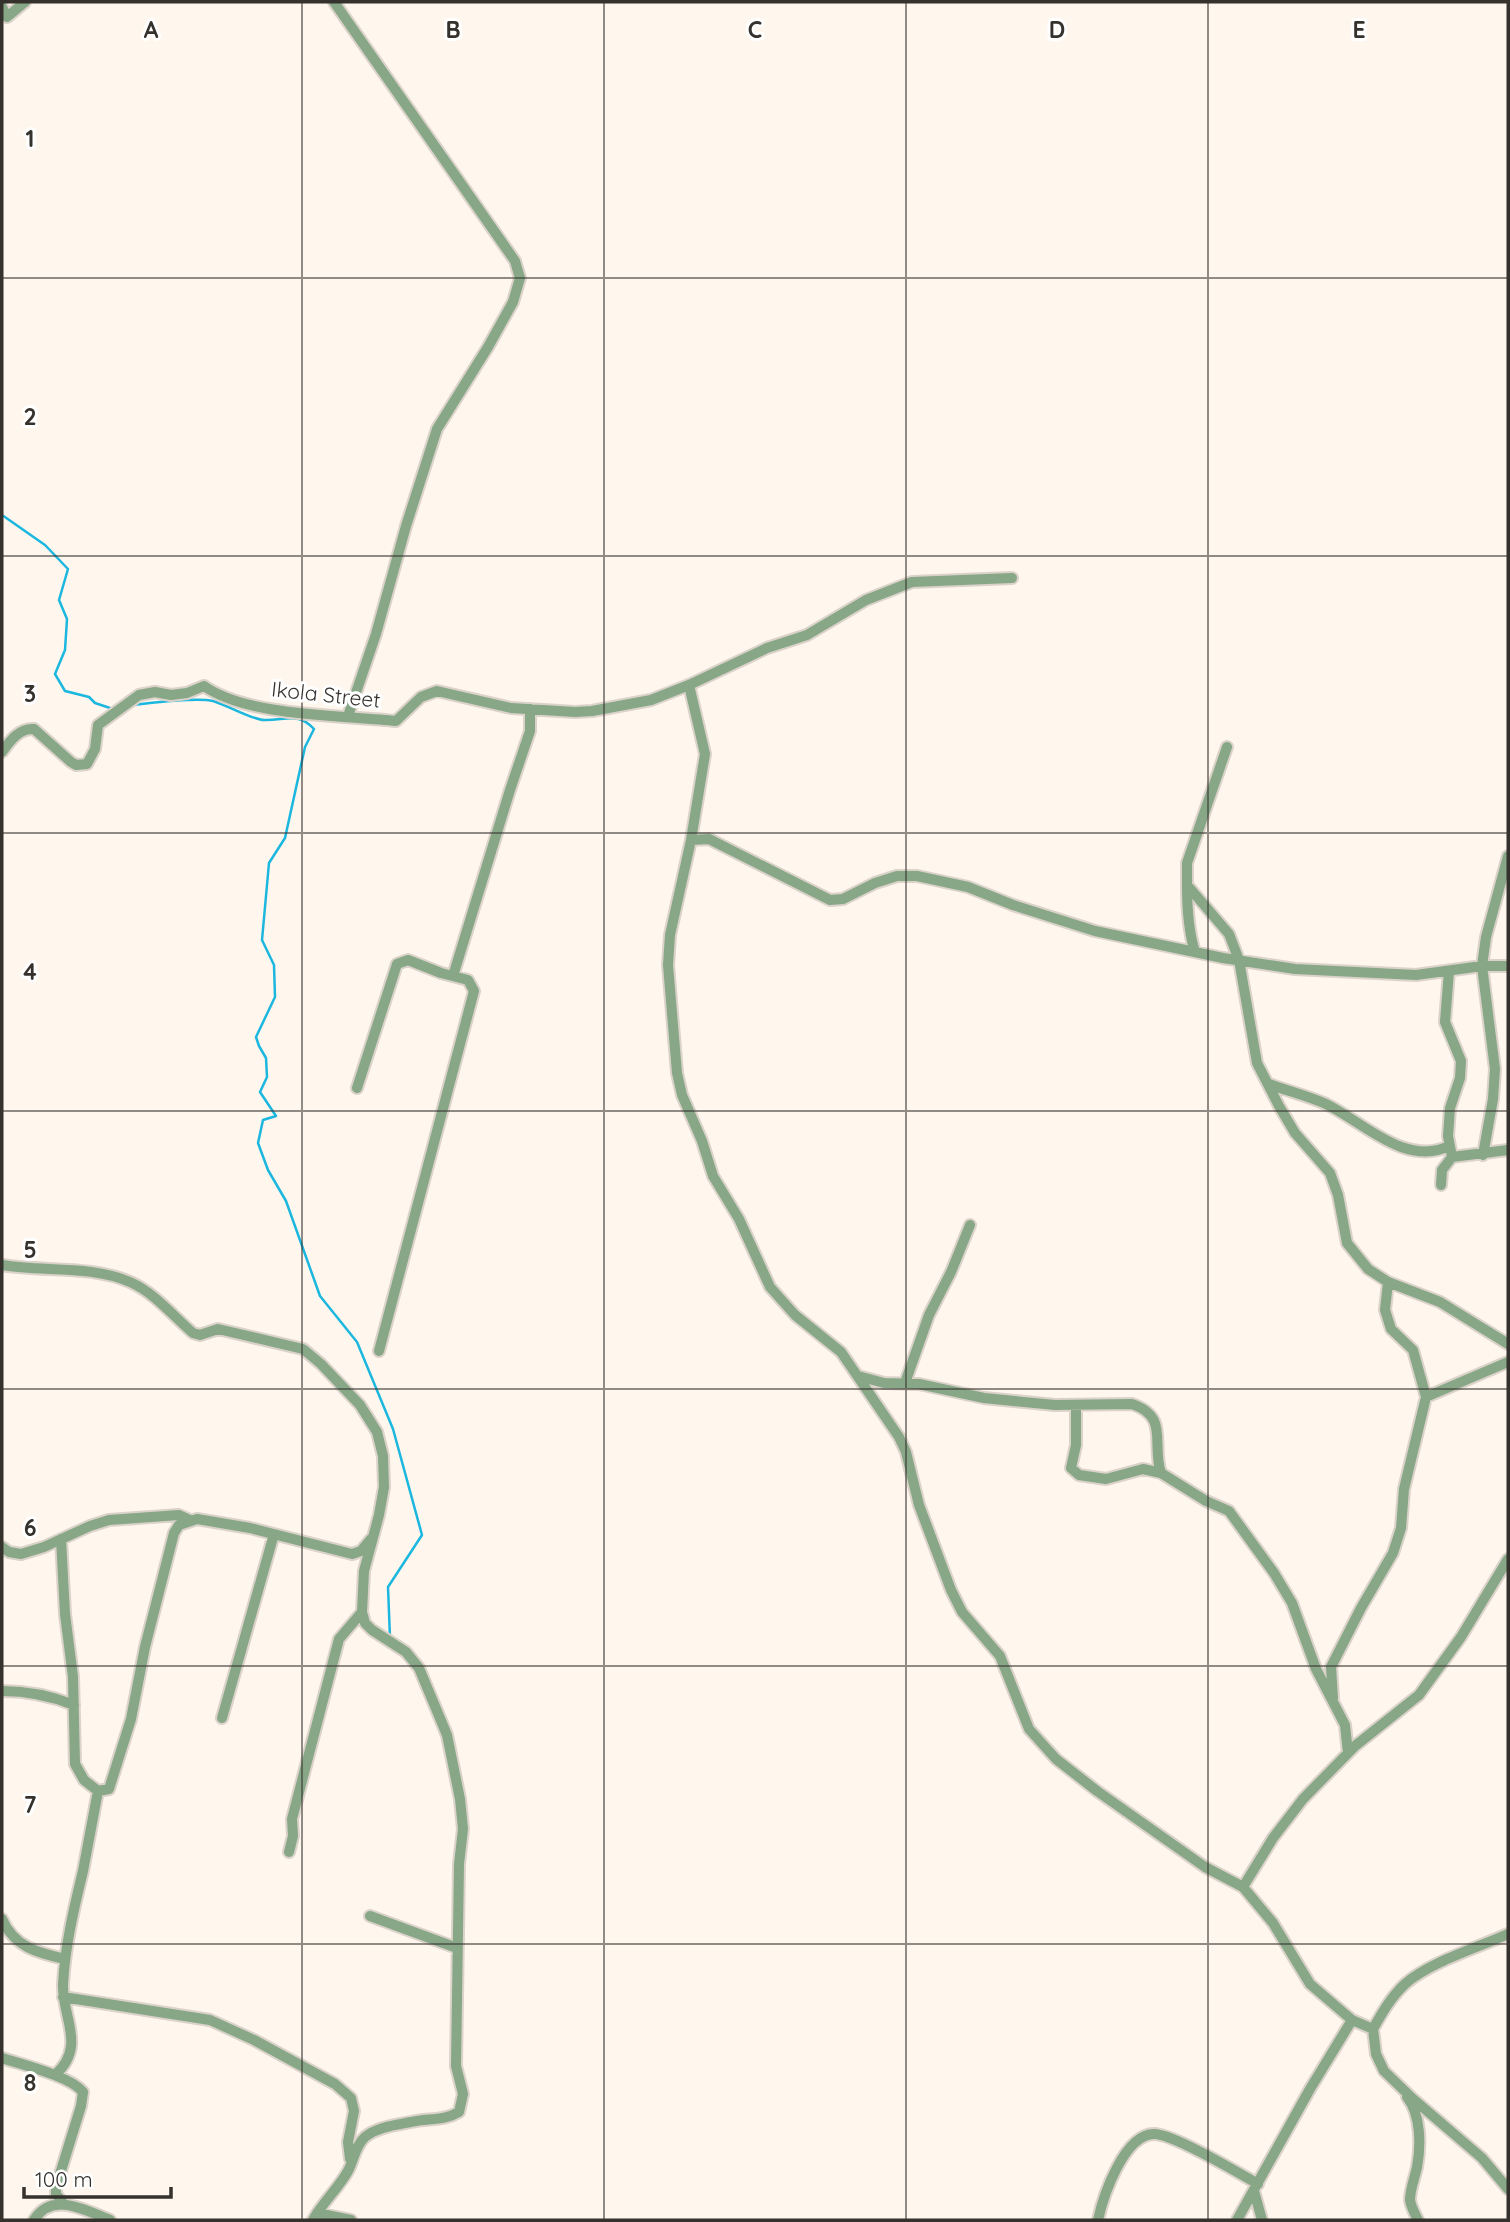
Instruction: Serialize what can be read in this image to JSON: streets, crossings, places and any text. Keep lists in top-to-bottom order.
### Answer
{
  "streets": {
    "street": ["Ikola Street"]
  },
  "scale_bar": "100 m",
  "grid": {
    "columns": [
      "A",
      "B",
      "C",
      "D",
      "E"
    ],
    "rows": [
      "1",
      "2",
      "3",
      "4",
      "5",
      "6",
      "7",
      "8"
    ]
  }
}
